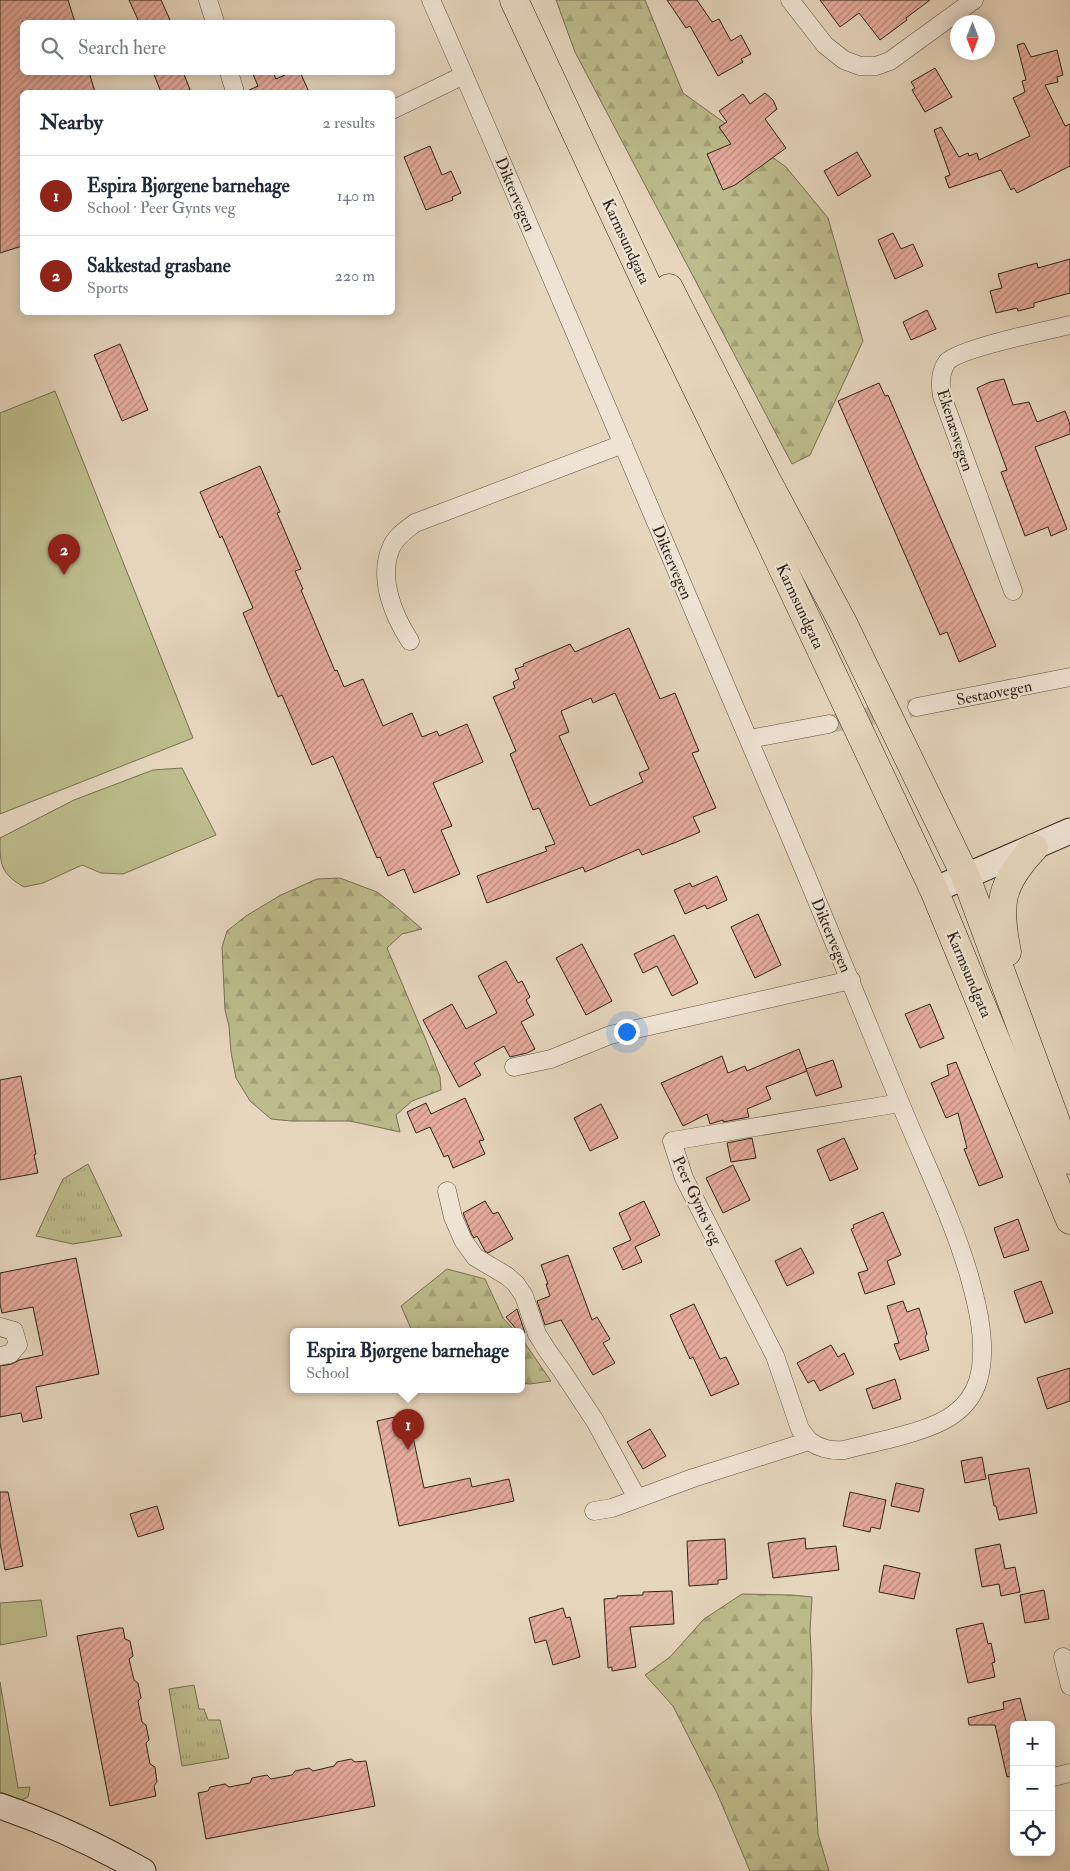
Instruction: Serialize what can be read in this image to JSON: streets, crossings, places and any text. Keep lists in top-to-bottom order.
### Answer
{
  "streets": {
    "highway": ["Karmsundgata"],
    "street": [
      "Diktervegen",
      "Ekenæsvegen",
      "Sestaovegen",
      "Peer Gynts veg"
    ]
  },
  "crossings": [
    ["Diktervegen", "Peer Gynts veg"]
  ],
  "north": "bottom",
  "page": {
    "search": "Search here",
    "heading": ["Nearby", "2 results"],
    "list": [
      {
        "mark": "1",
        "name": "Espira Bjørgene barnehage",
        "note": "School · Peer Gynts veg",
        "value": "140 m"
      },
      {
        "mark": "2",
        "name": "Sakkestad grasbane",
        "note": "Sports",
        "value": "220 m"
      }
    ],
    "pins": ["2", "1"],
    "popup": ["Espira Bjørgene barnehage", "School"],
    "map_buttons": ["+", "−"]
  }
}
